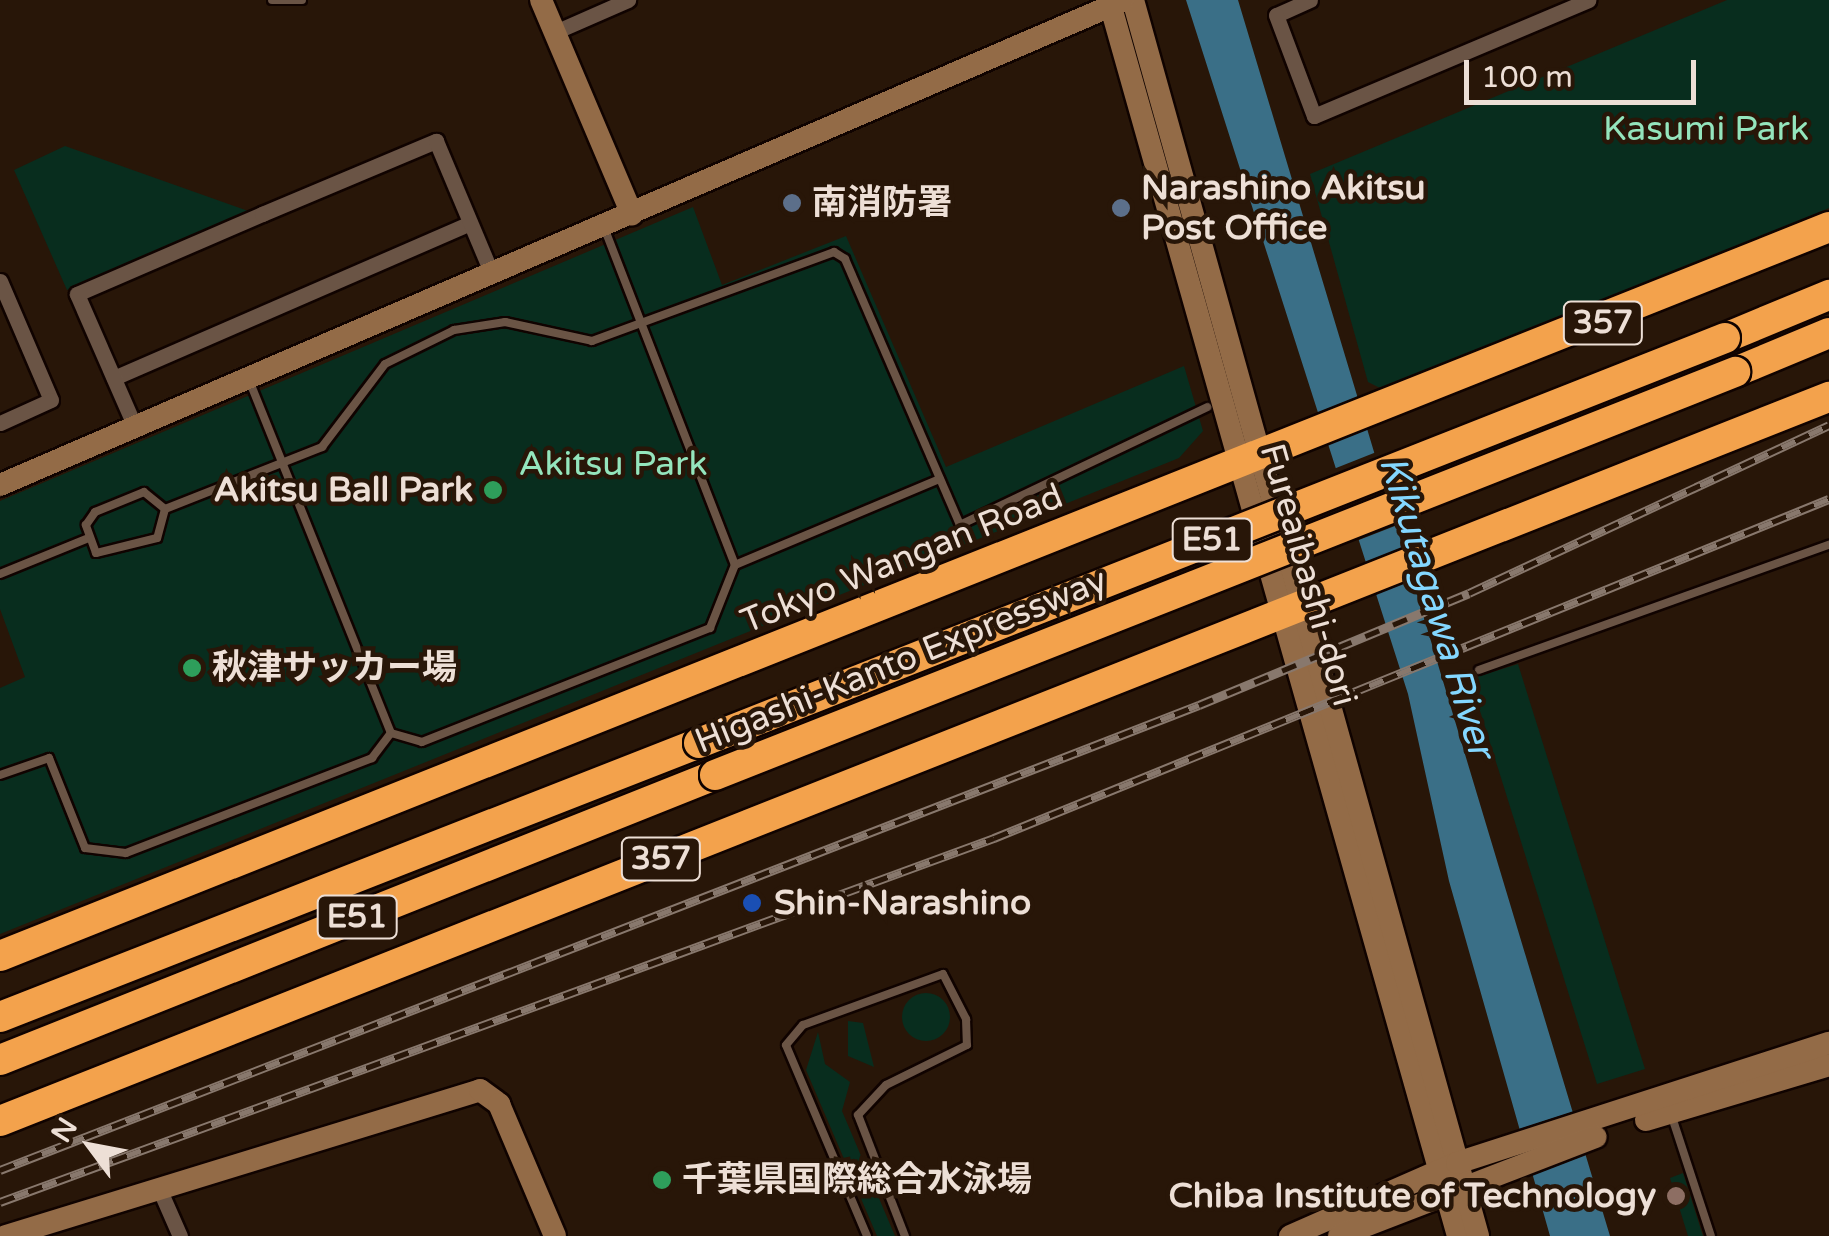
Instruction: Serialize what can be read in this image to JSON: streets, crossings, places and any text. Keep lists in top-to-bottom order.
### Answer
{
  "streets": {
    "highway": [
      "357",
      "E51",
      "Tokyo Wangan Road",
      "Higashi-Kanto Expressway"
    ],
    "street": ["Fureaibashi-dori"]
  },
  "crossings": [
    ["357", "Fureaibashi-dori"],
    ["Tokyo Wangan Road", "Fureaibashi-dori"]
  ],
  "water": ["Kikutagawa River"],
  "parks": ["Kasumi Park", "Akitsu Park"],
  "places": [
    "南消防署",
    "Narashino Akitsu Post Office",
    "Akitsu Ball Park",
    "秋津サッカー場",
    "Shin-Narashino",
    "千葉県国際総合水泳場",
    "Chiba Institute of Technology"
  ],
  "scale_bar": "100 m",
  "north": "top left"
}
